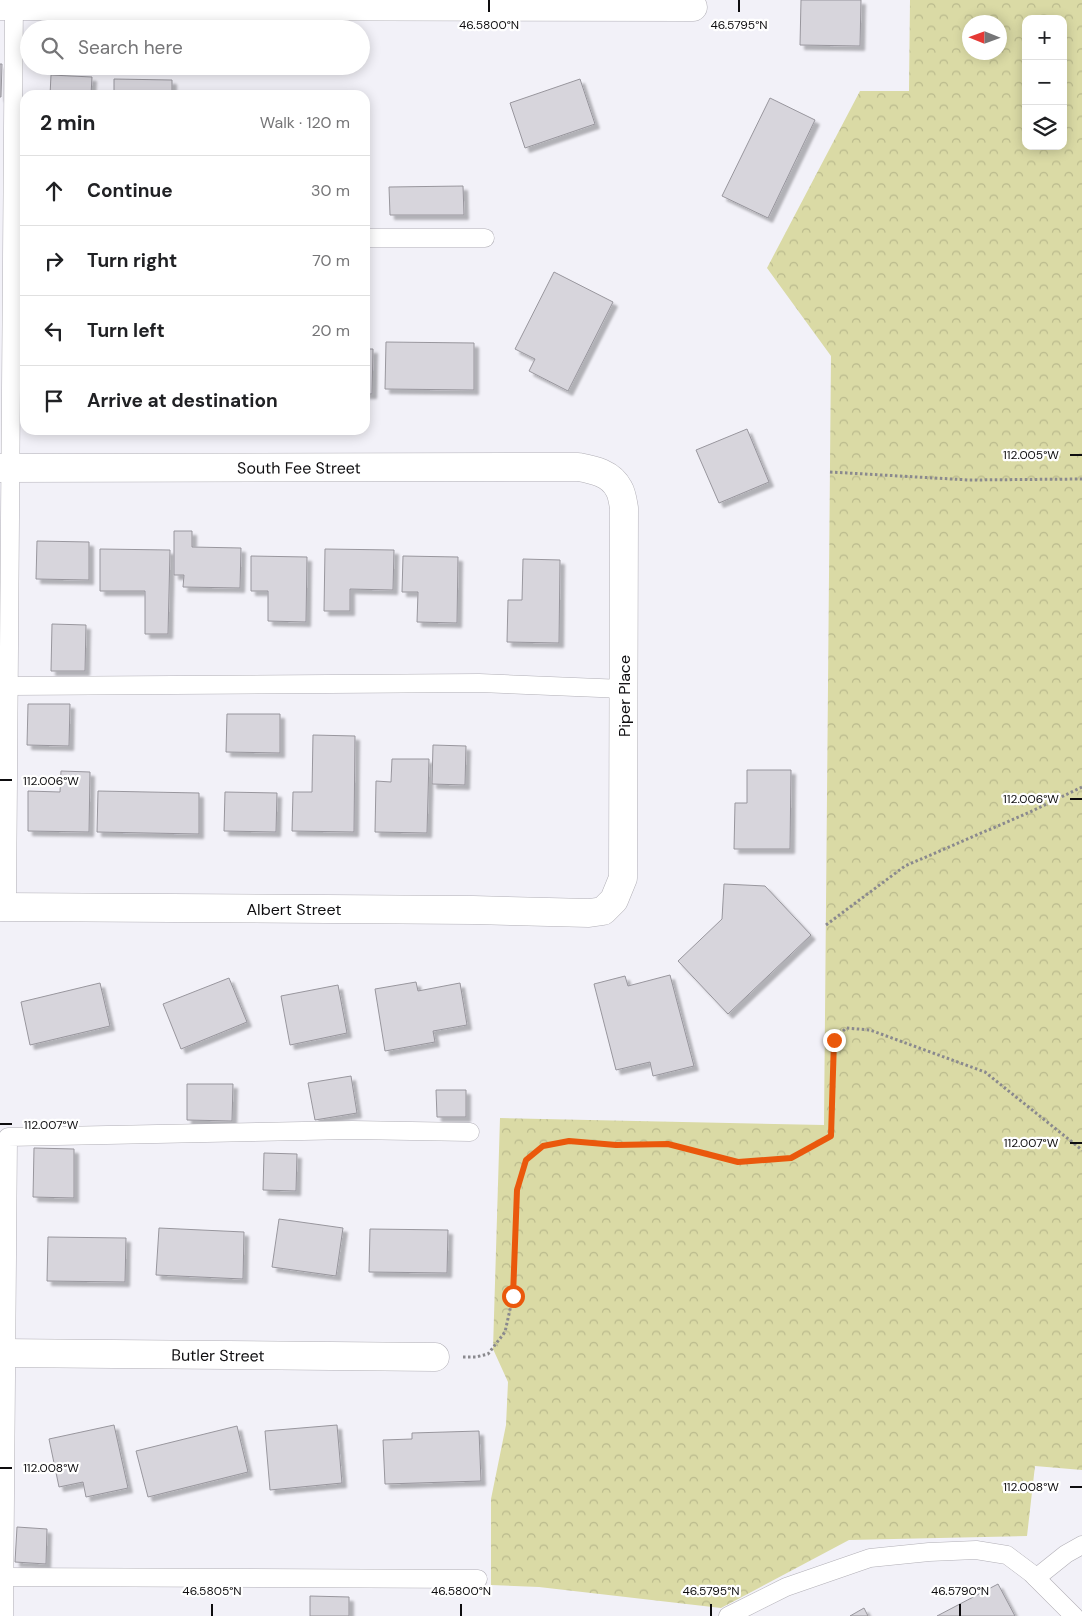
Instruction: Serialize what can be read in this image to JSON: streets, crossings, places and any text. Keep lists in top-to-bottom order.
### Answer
{
  "streets": {
    "street": [
      "South Fee Street",
      "Piper Place",
      "Albert Street",
      "Butler Street"
    ]
  },
  "crossings": [
    ["South Fee Street", "Piper Place"],
    ["Piper Place", "Albert Street"]
  ],
  "north": "left",
  "page": {
    "map_buttons": ["+", "−"],
    "search": "Search here",
    "heading": ["2 min", "Walk · 120 m"],
    "list": [
      ["Continue", "30 m"],
      ["Turn right", "70 m"],
      ["Turn left", "20 m"],
      "Arrive at destination"
    ]
  },
  "coordinates": [
    "46.5800°N",
    "46.5795°N",
    "112.005°W",
    "112.006°W",
    "112.007°W",
    "112.008°W",
    "46.5805°N",
    "46.5790°N"
  ]
}
